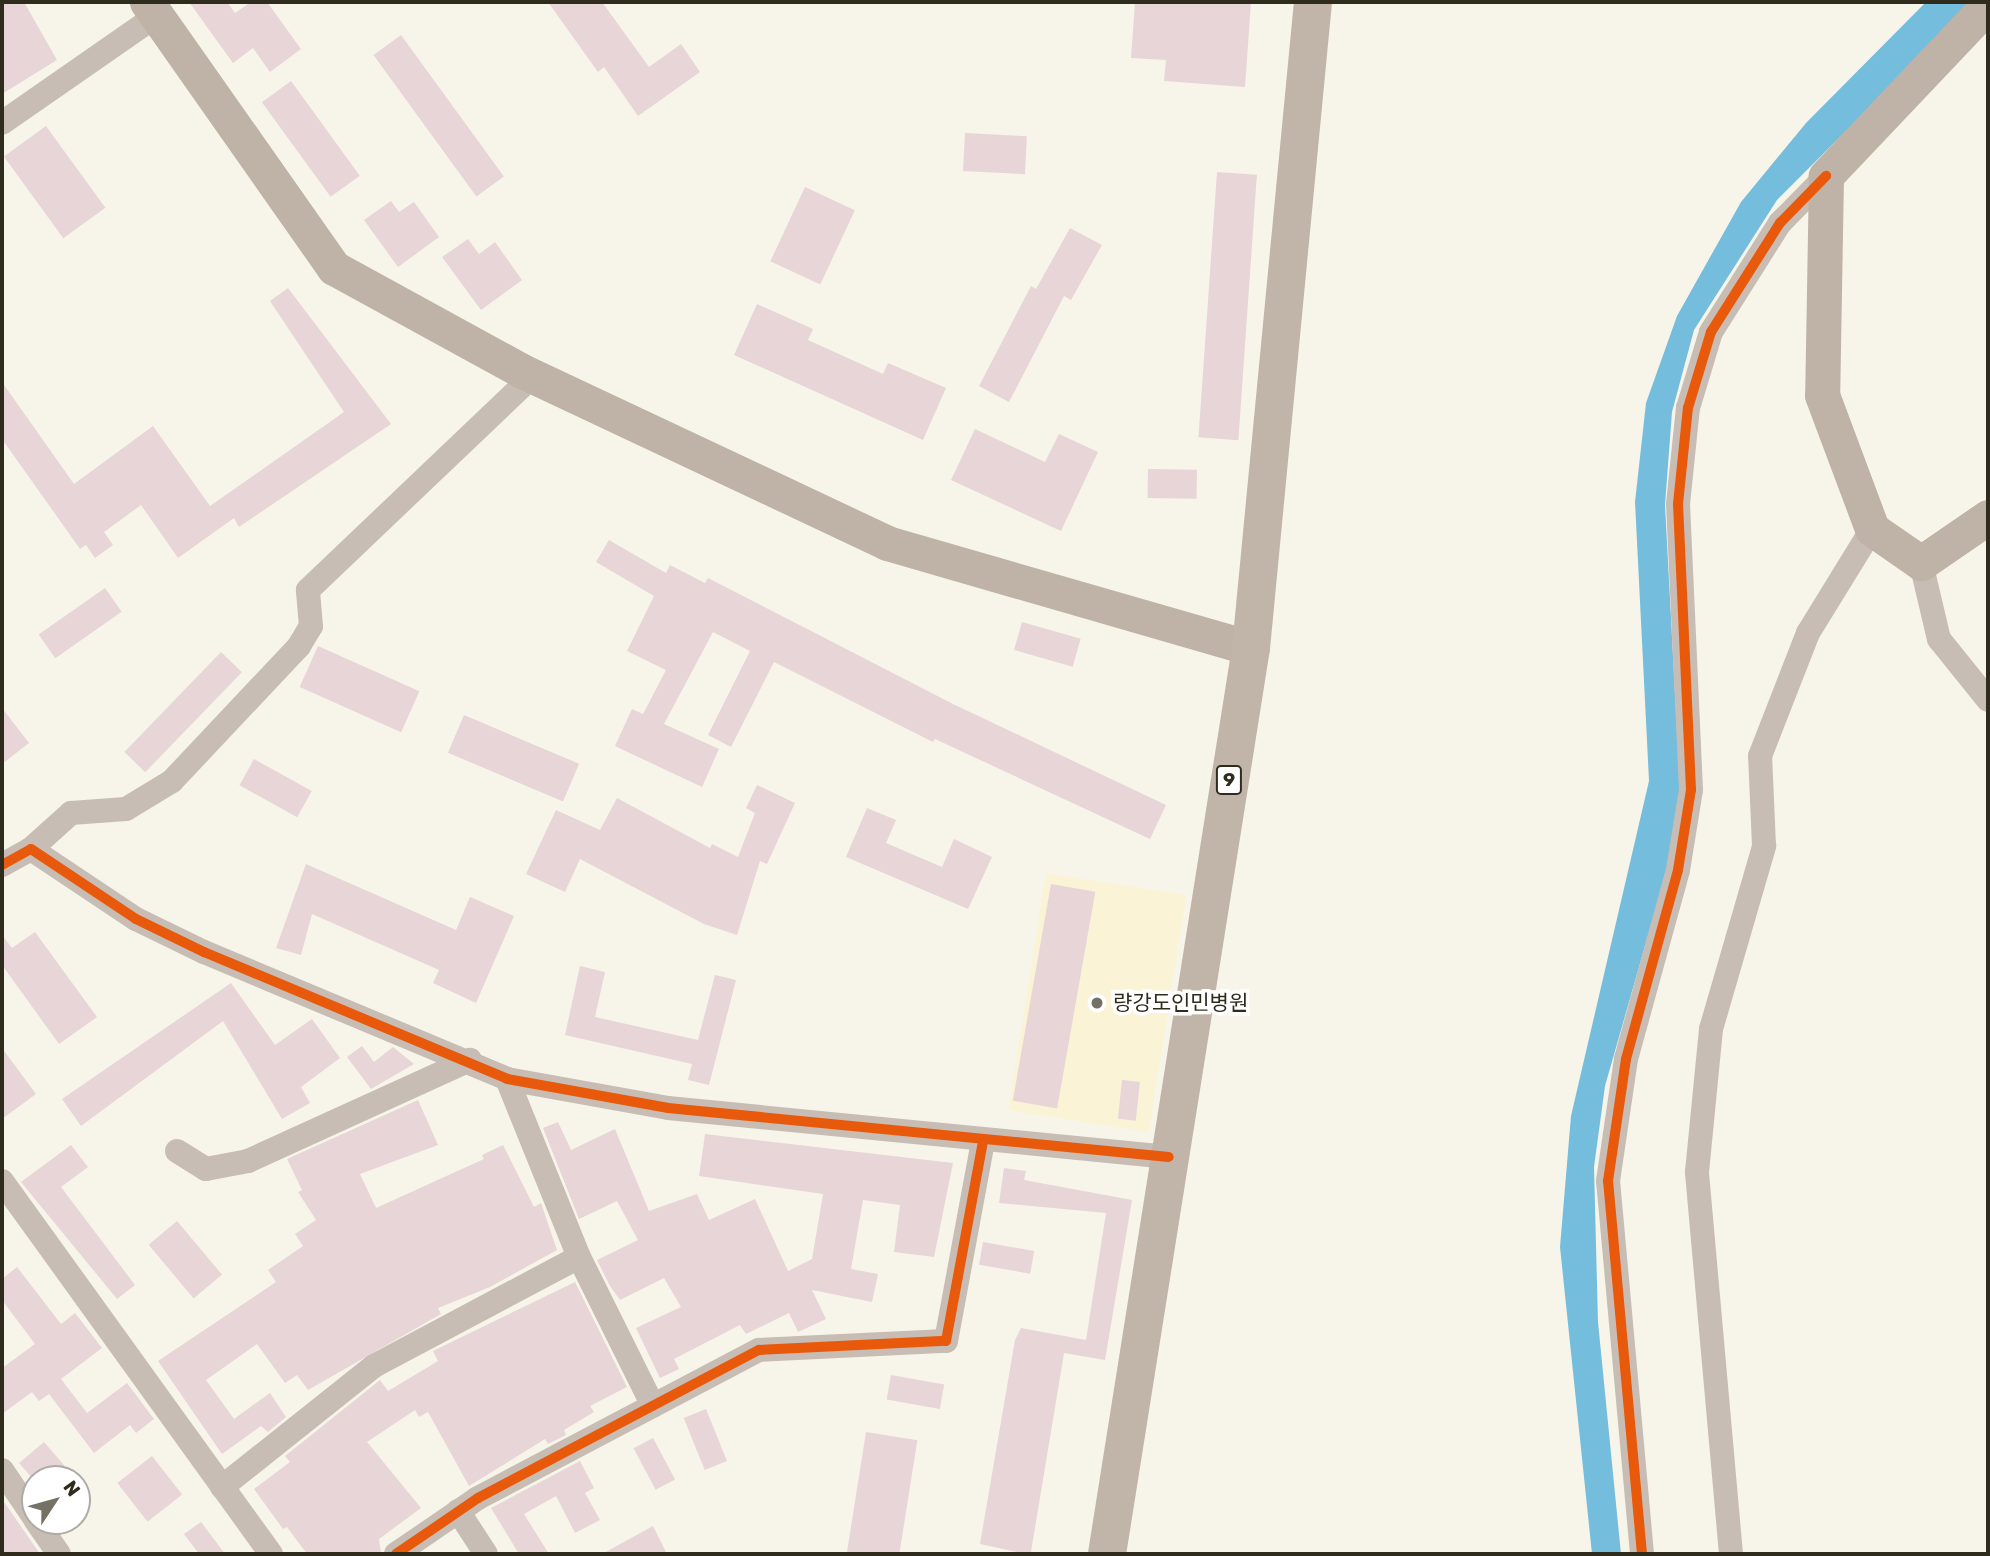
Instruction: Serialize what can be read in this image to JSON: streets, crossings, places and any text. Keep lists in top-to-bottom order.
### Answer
{
  "streets": {
    "main road": ["9"]
  },
  "places": ["량강도인민병원"],
  "north": "top right"
}
